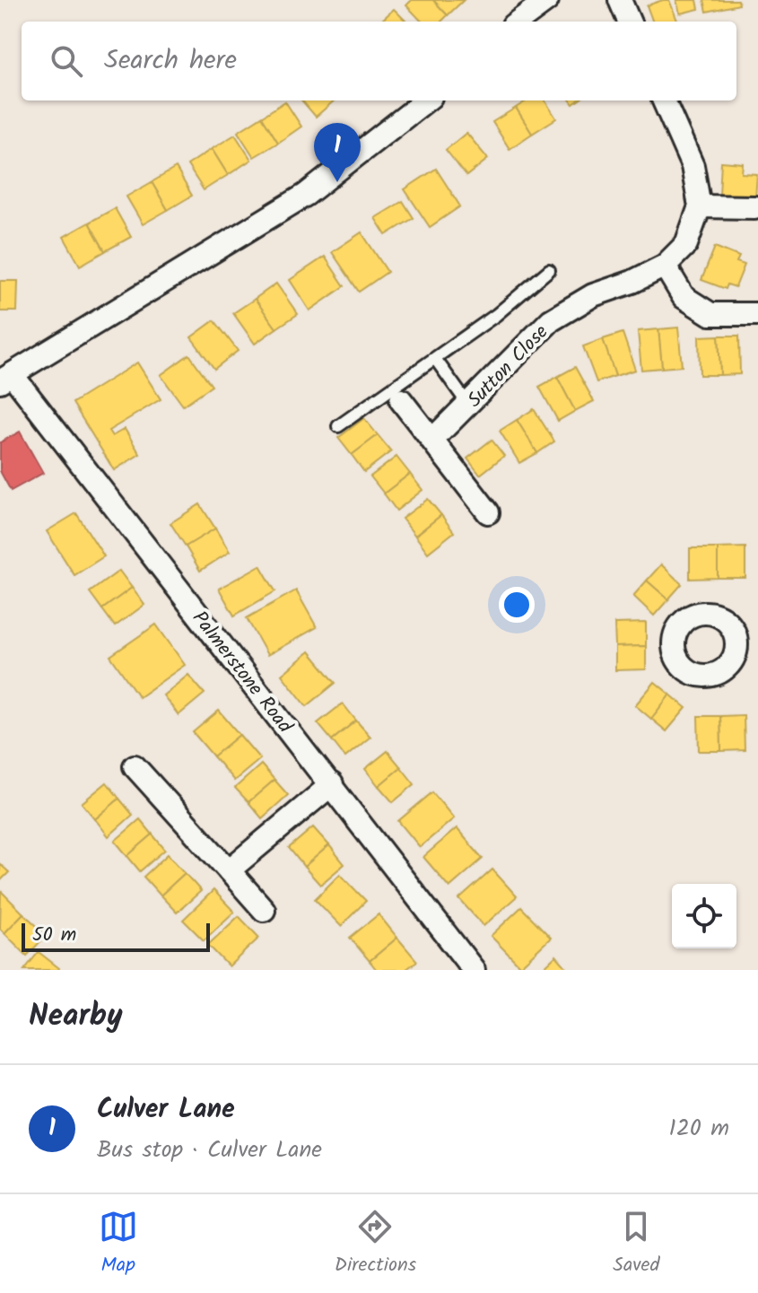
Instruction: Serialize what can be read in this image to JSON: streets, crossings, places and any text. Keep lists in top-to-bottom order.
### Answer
{
  "streets": {
    "street": ["Sutton Close", "Palmerstone Road"]
  },
  "scale_bar": "50 m",
  "page": {
    "search": "Search here",
    "pins": "1",
    "scale": "50 m",
    "heading": "Nearby",
    "list": [
      {
        "mark": "1",
        "name": "Culver Lane",
        "note": "Bus stop · Culver Lane",
        "value": "120 m"
      }
    ],
    "nav": ["Map", "Directions", "Saved"]
  }
}
